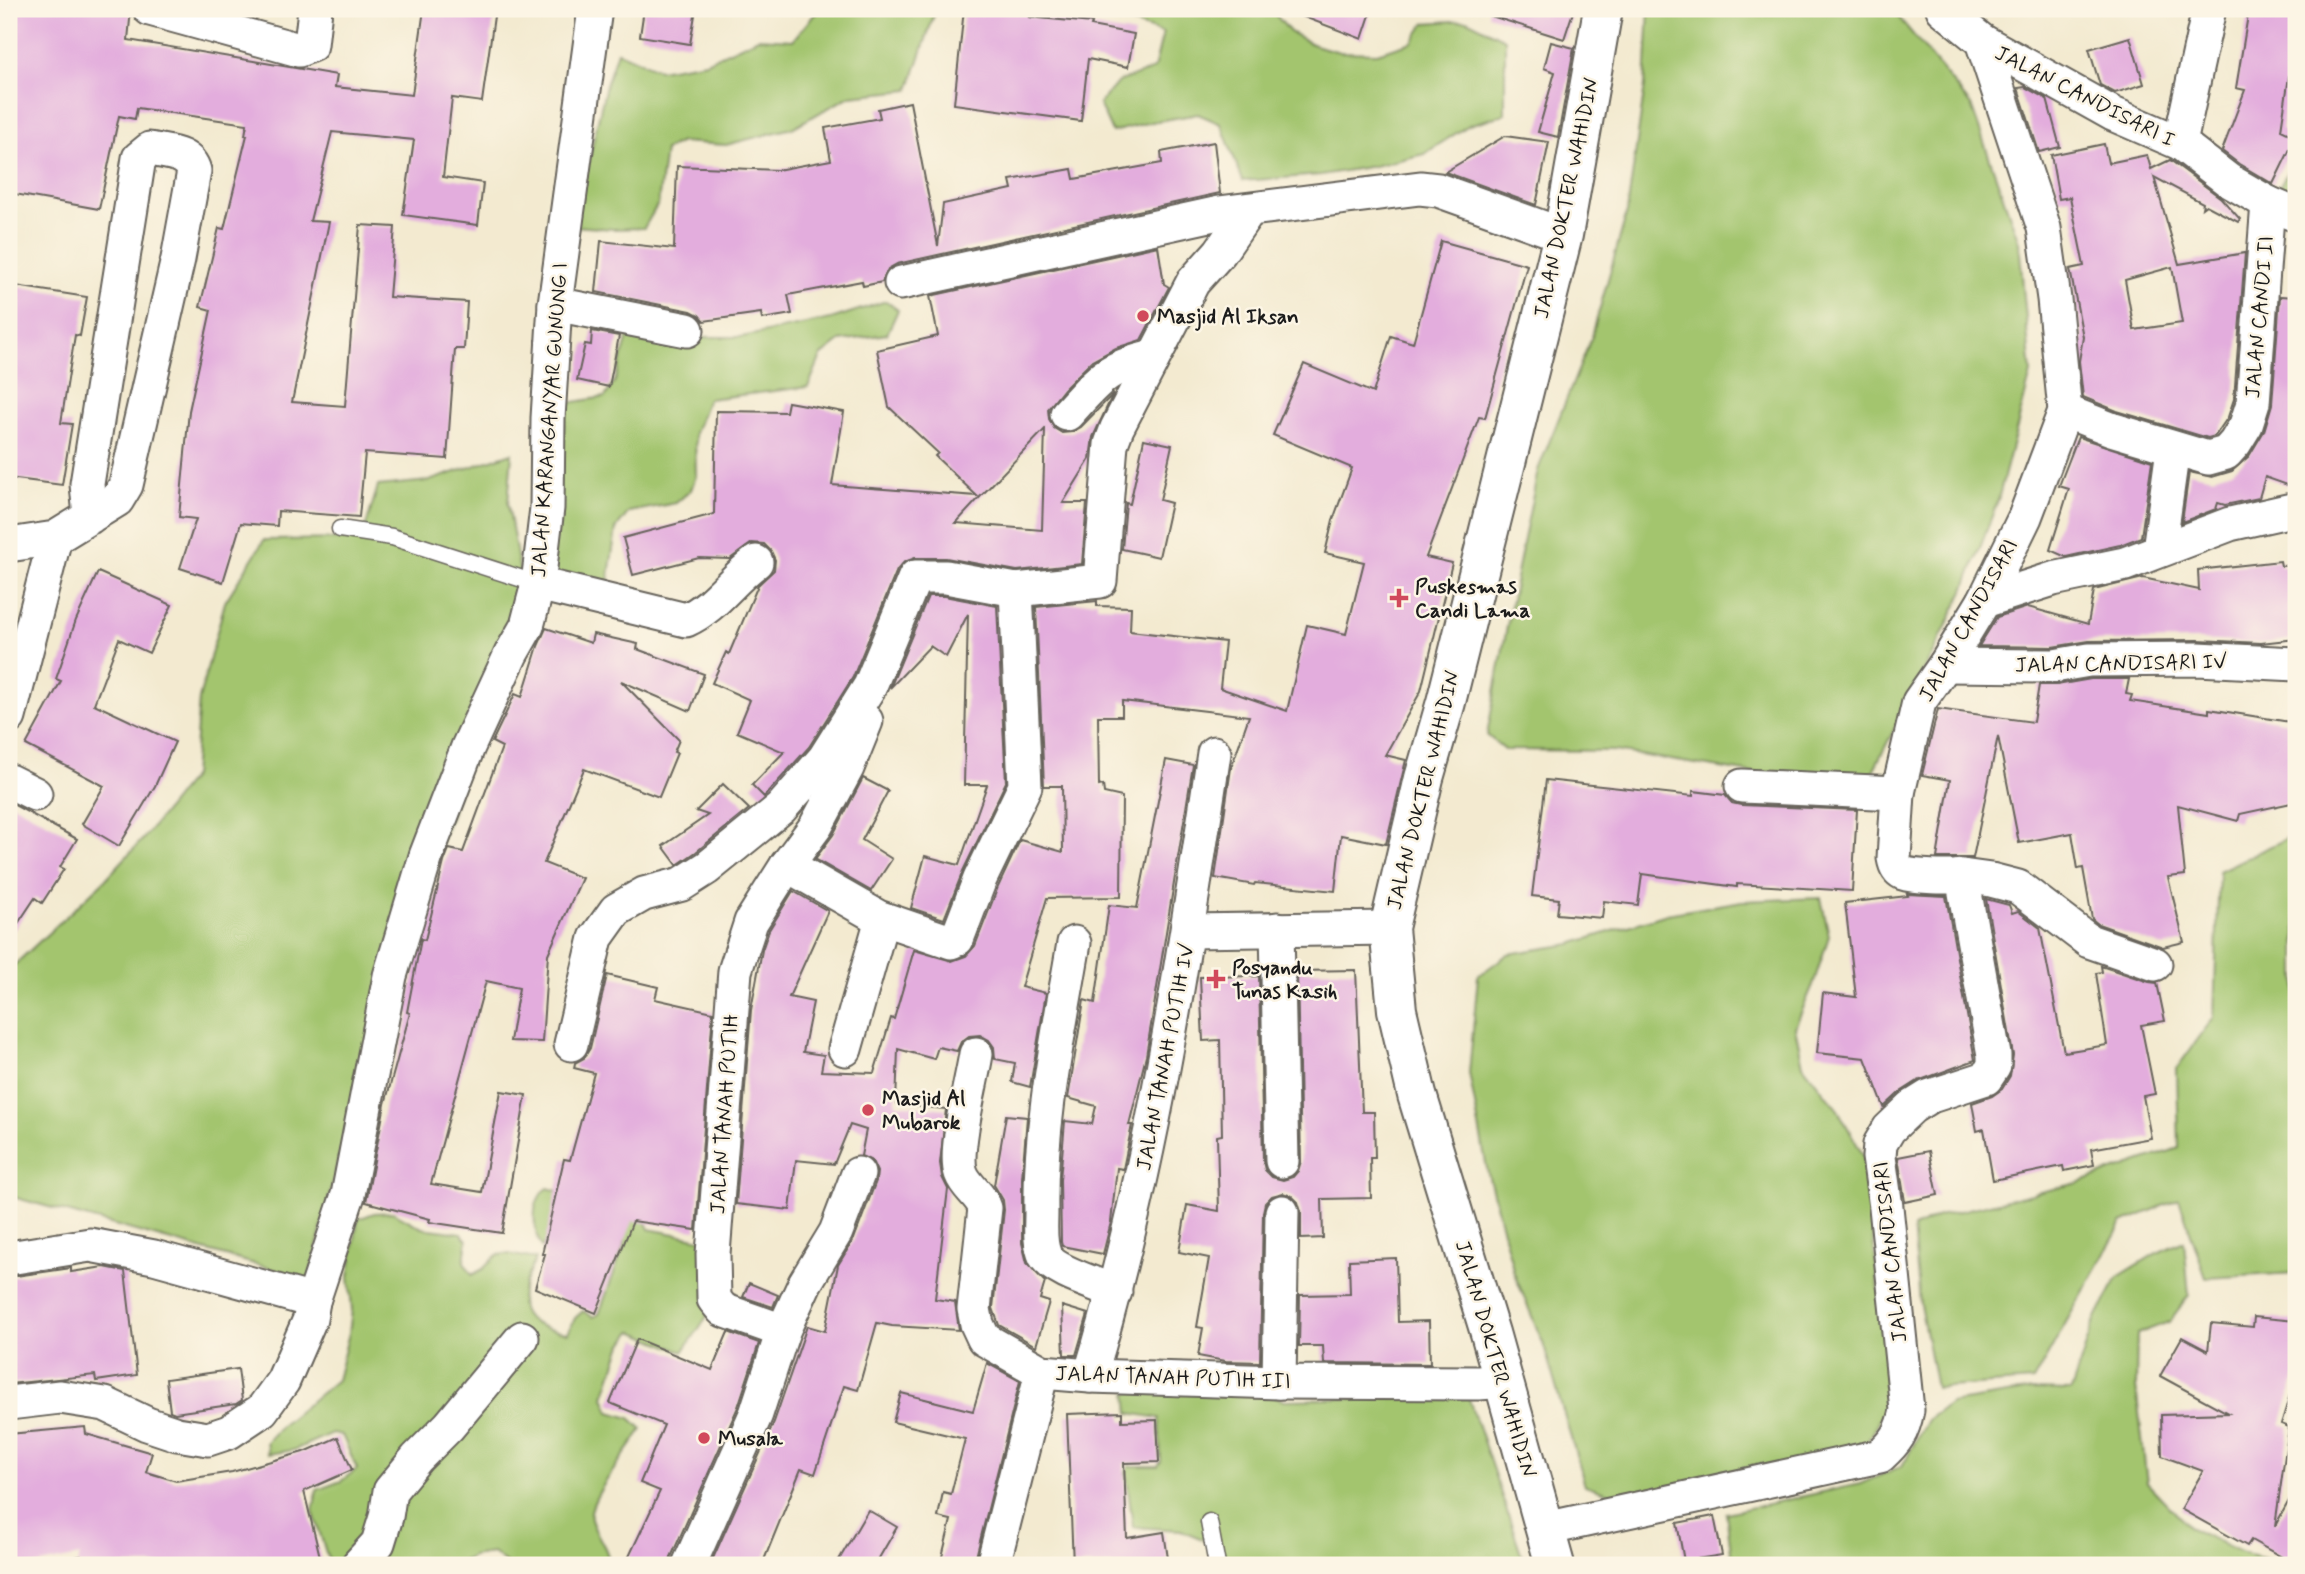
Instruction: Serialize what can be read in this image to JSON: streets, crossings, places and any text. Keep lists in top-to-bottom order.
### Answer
{
  "streets": {
    "highway": ["JALAN DOKTER WAHIDIN"],
    "street": [
      "JALAN CANDISARI I",
      "JALAN CANDI II",
      "JALAN KARANGANYAR GUNUNG I",
      "JALAN CANDISARI",
      "JALAN CANDISARI IV",
      "JALAN TANAH PUTIH IV",
      "JALAN TANAH PUTIH",
      "JALAN TANAH PUTIH III"
    ]
  },
  "crossings": [
    ["JALAN CANDISARI I", "JALAN CANDI II"],
    ["JALAN CANDISARI I", "JALAN CANDISARI"],
    ["JALAN DOKTER WAHIDIN", "JALAN CANDISARI"],
    ["JALAN DOKTER WAHIDIN", "JALAN TANAH PUTIH IV"],
    ["JALAN DOKTER WAHIDIN", "JALAN TANAH PUTIH III"],
    ["JALAN CANDI II", "JALAN CANDISARI"],
    ["JALAN CANDISARI", "JALAN CANDISARI IV"],
    ["JALAN TANAH PUTIH IV", "JALAN TANAH PUTIH III"]
  ],
  "places": {
    "other": ["Masjid Al Iksan", "Masjid Al Mubarok", "Musala"],
    "health": ["Puskesmas Candi Lama", "Posyandu Tunas Kasih"]
  }
}
